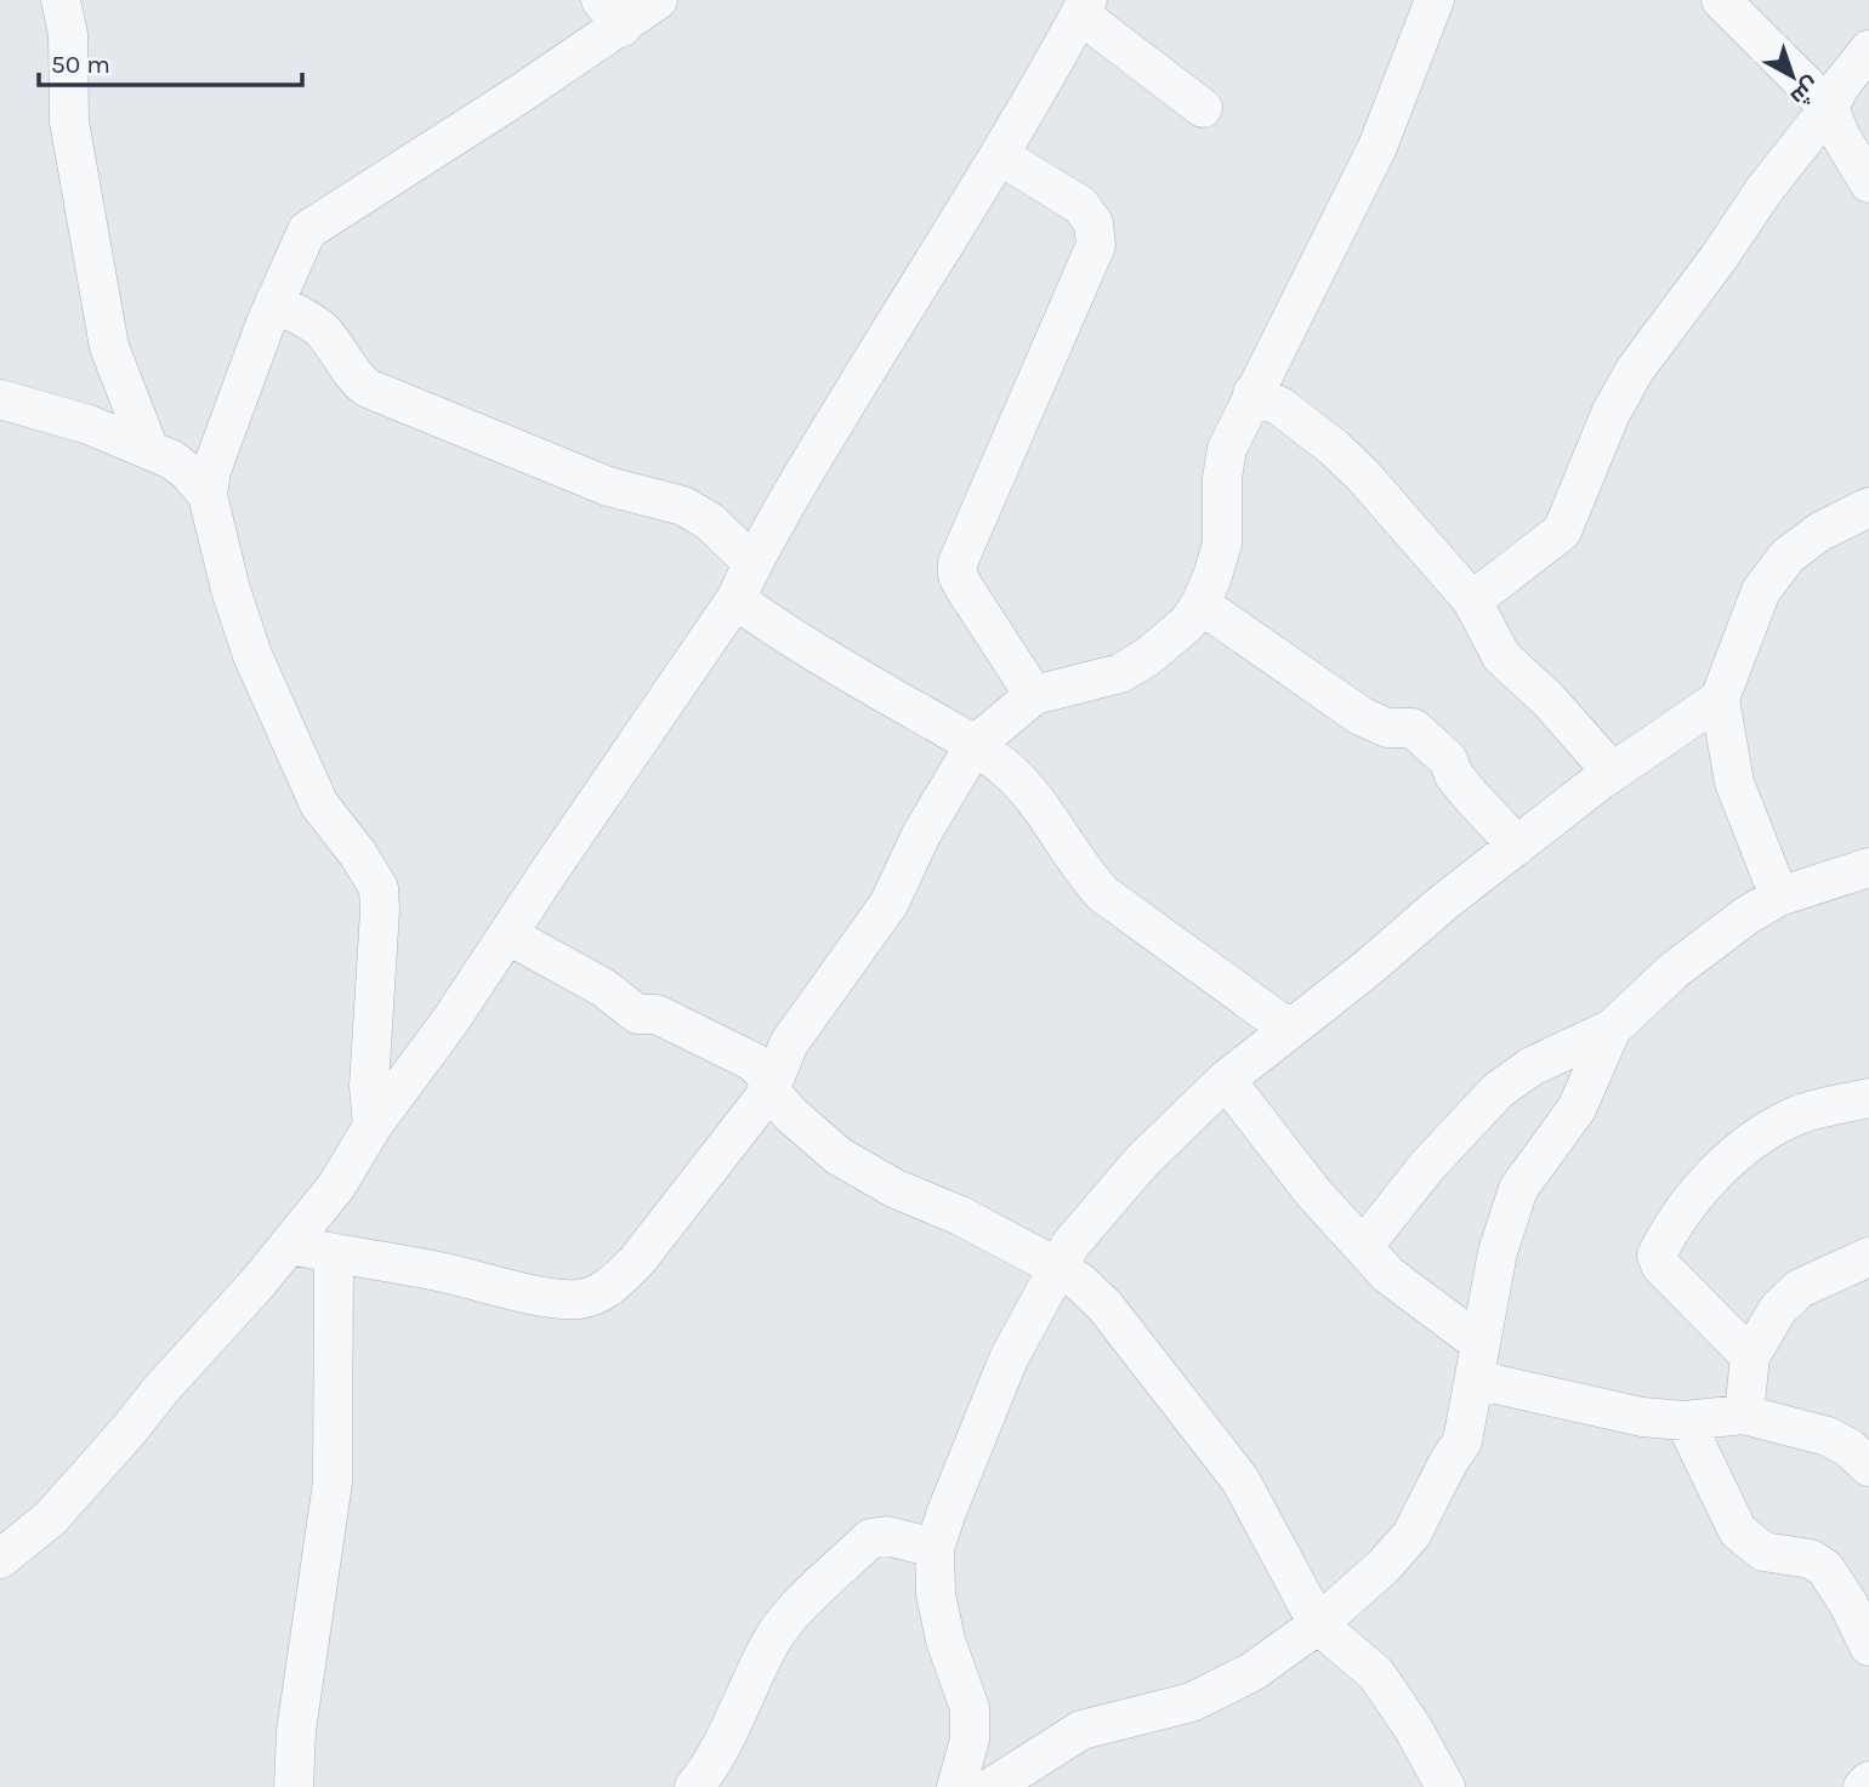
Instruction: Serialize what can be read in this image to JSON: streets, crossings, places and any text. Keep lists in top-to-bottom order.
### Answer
{
  "scale_bar": "50 m",
  "north": "bottom right"
}
